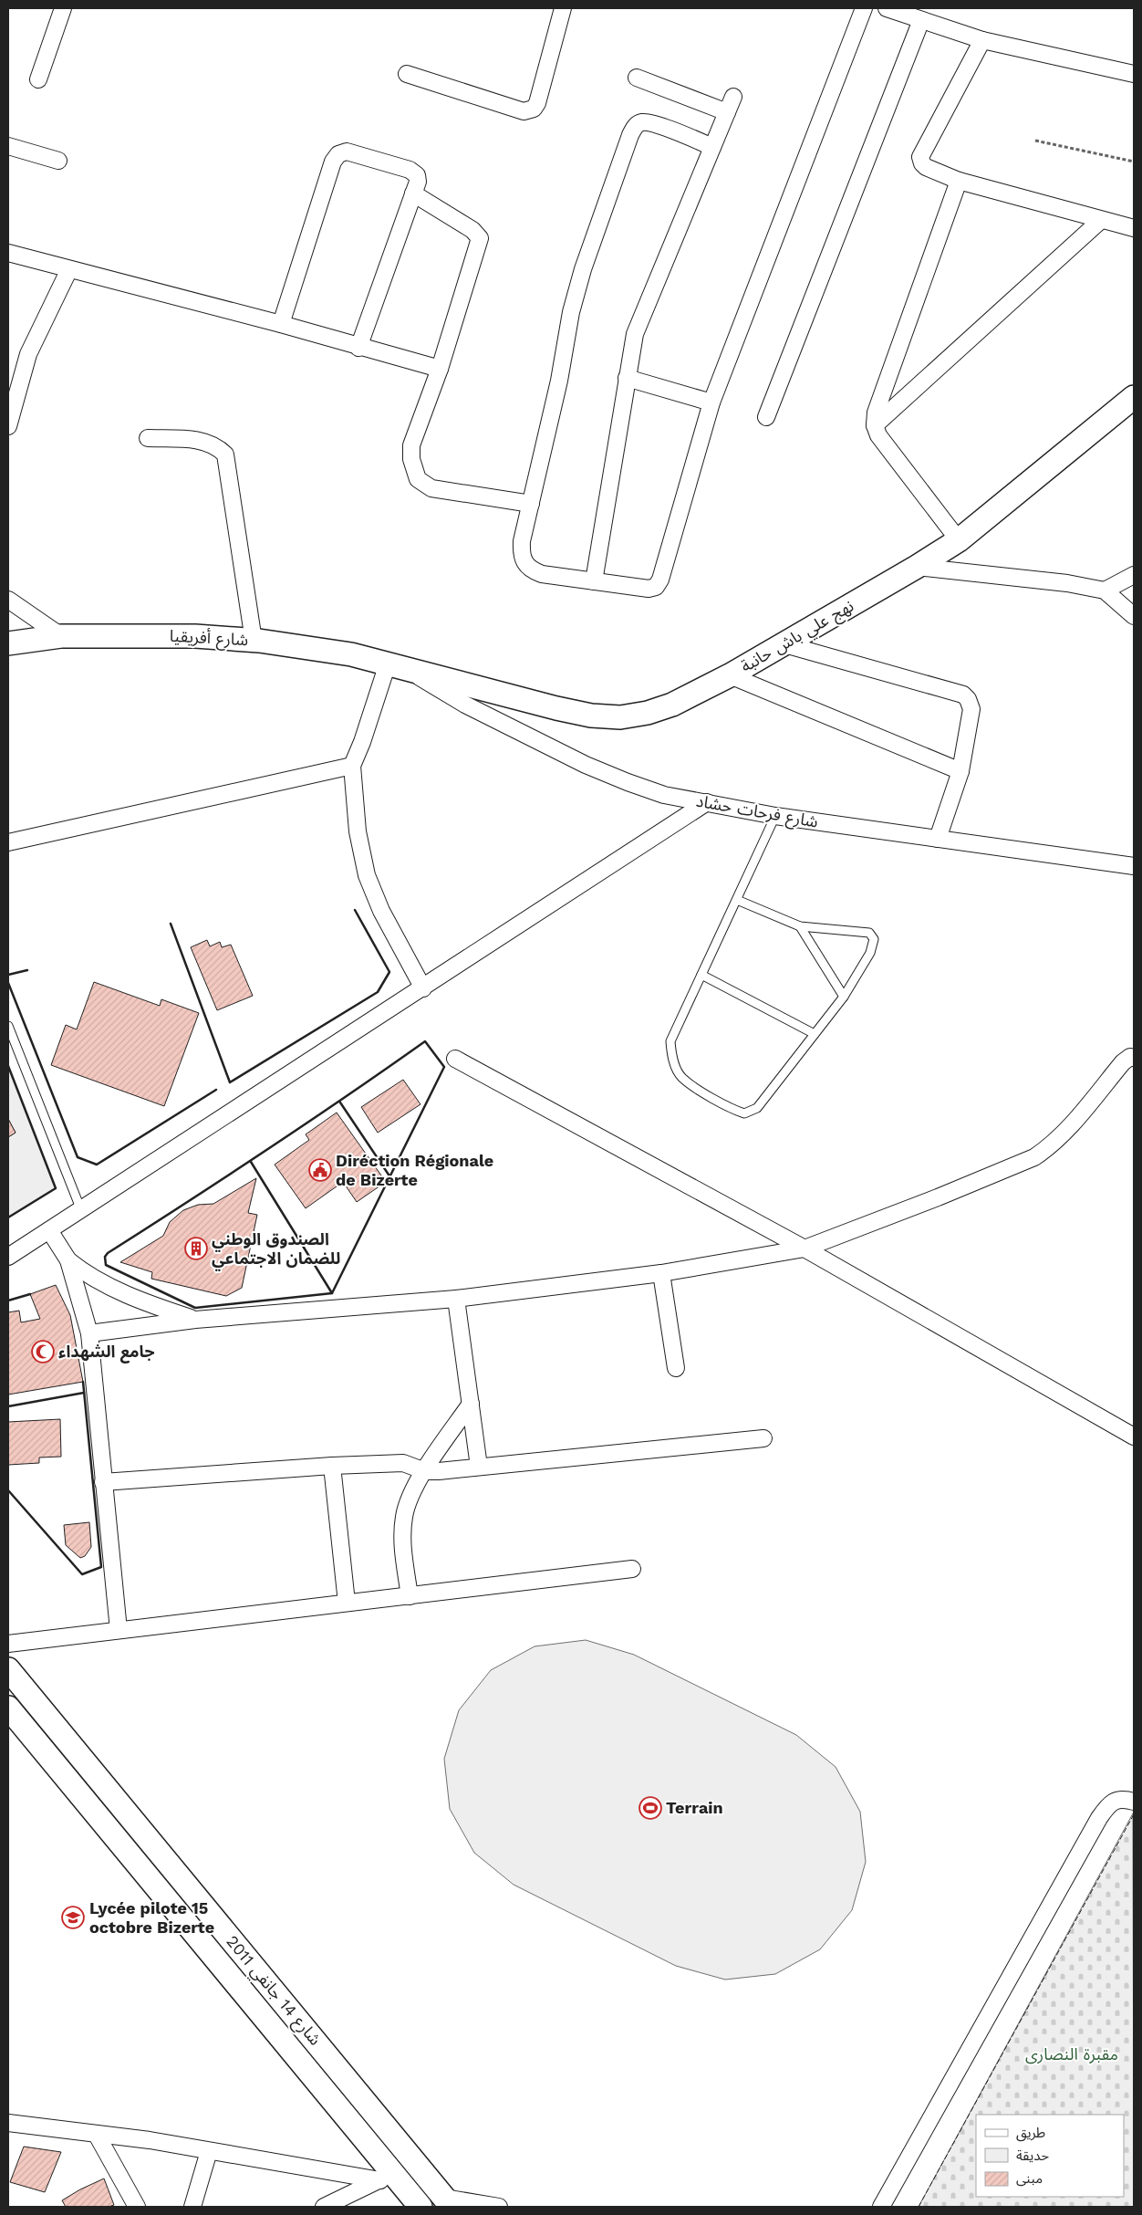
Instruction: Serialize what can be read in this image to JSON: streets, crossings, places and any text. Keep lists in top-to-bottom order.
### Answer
{
  "streets": {
    "main road": ["نهج علي باش حانبة", "شارع أفريقيا", "شارع 14 جانفي 2011"],
    "street": ["شارع فرحات حشاد"]
  },
  "crossings": [
    ["نهج علي باش حانبة", "شارع أفريقيا"],
    ["نهج علي باش حانبة", "شارع فرحات حشاد"],
    ["شارع أفريقيا", "شارع فرحات حشاد"]
  ],
  "parks": ["مقبرة النصارى"],
  "places": {
    "public building": ["Diréction Régionale de Bizerte"],
    "building": ["الصندوق الوطني للضمان الاجتماعي"],
    "mosque": ["جامع الشهداء"],
    "sports": ["Terrain"],
    "school or university": ["Lycée pilote 15 octobre Bizerte"]
  },
  "legend": ["طريق", "حديقة", "مبنى"]
}
